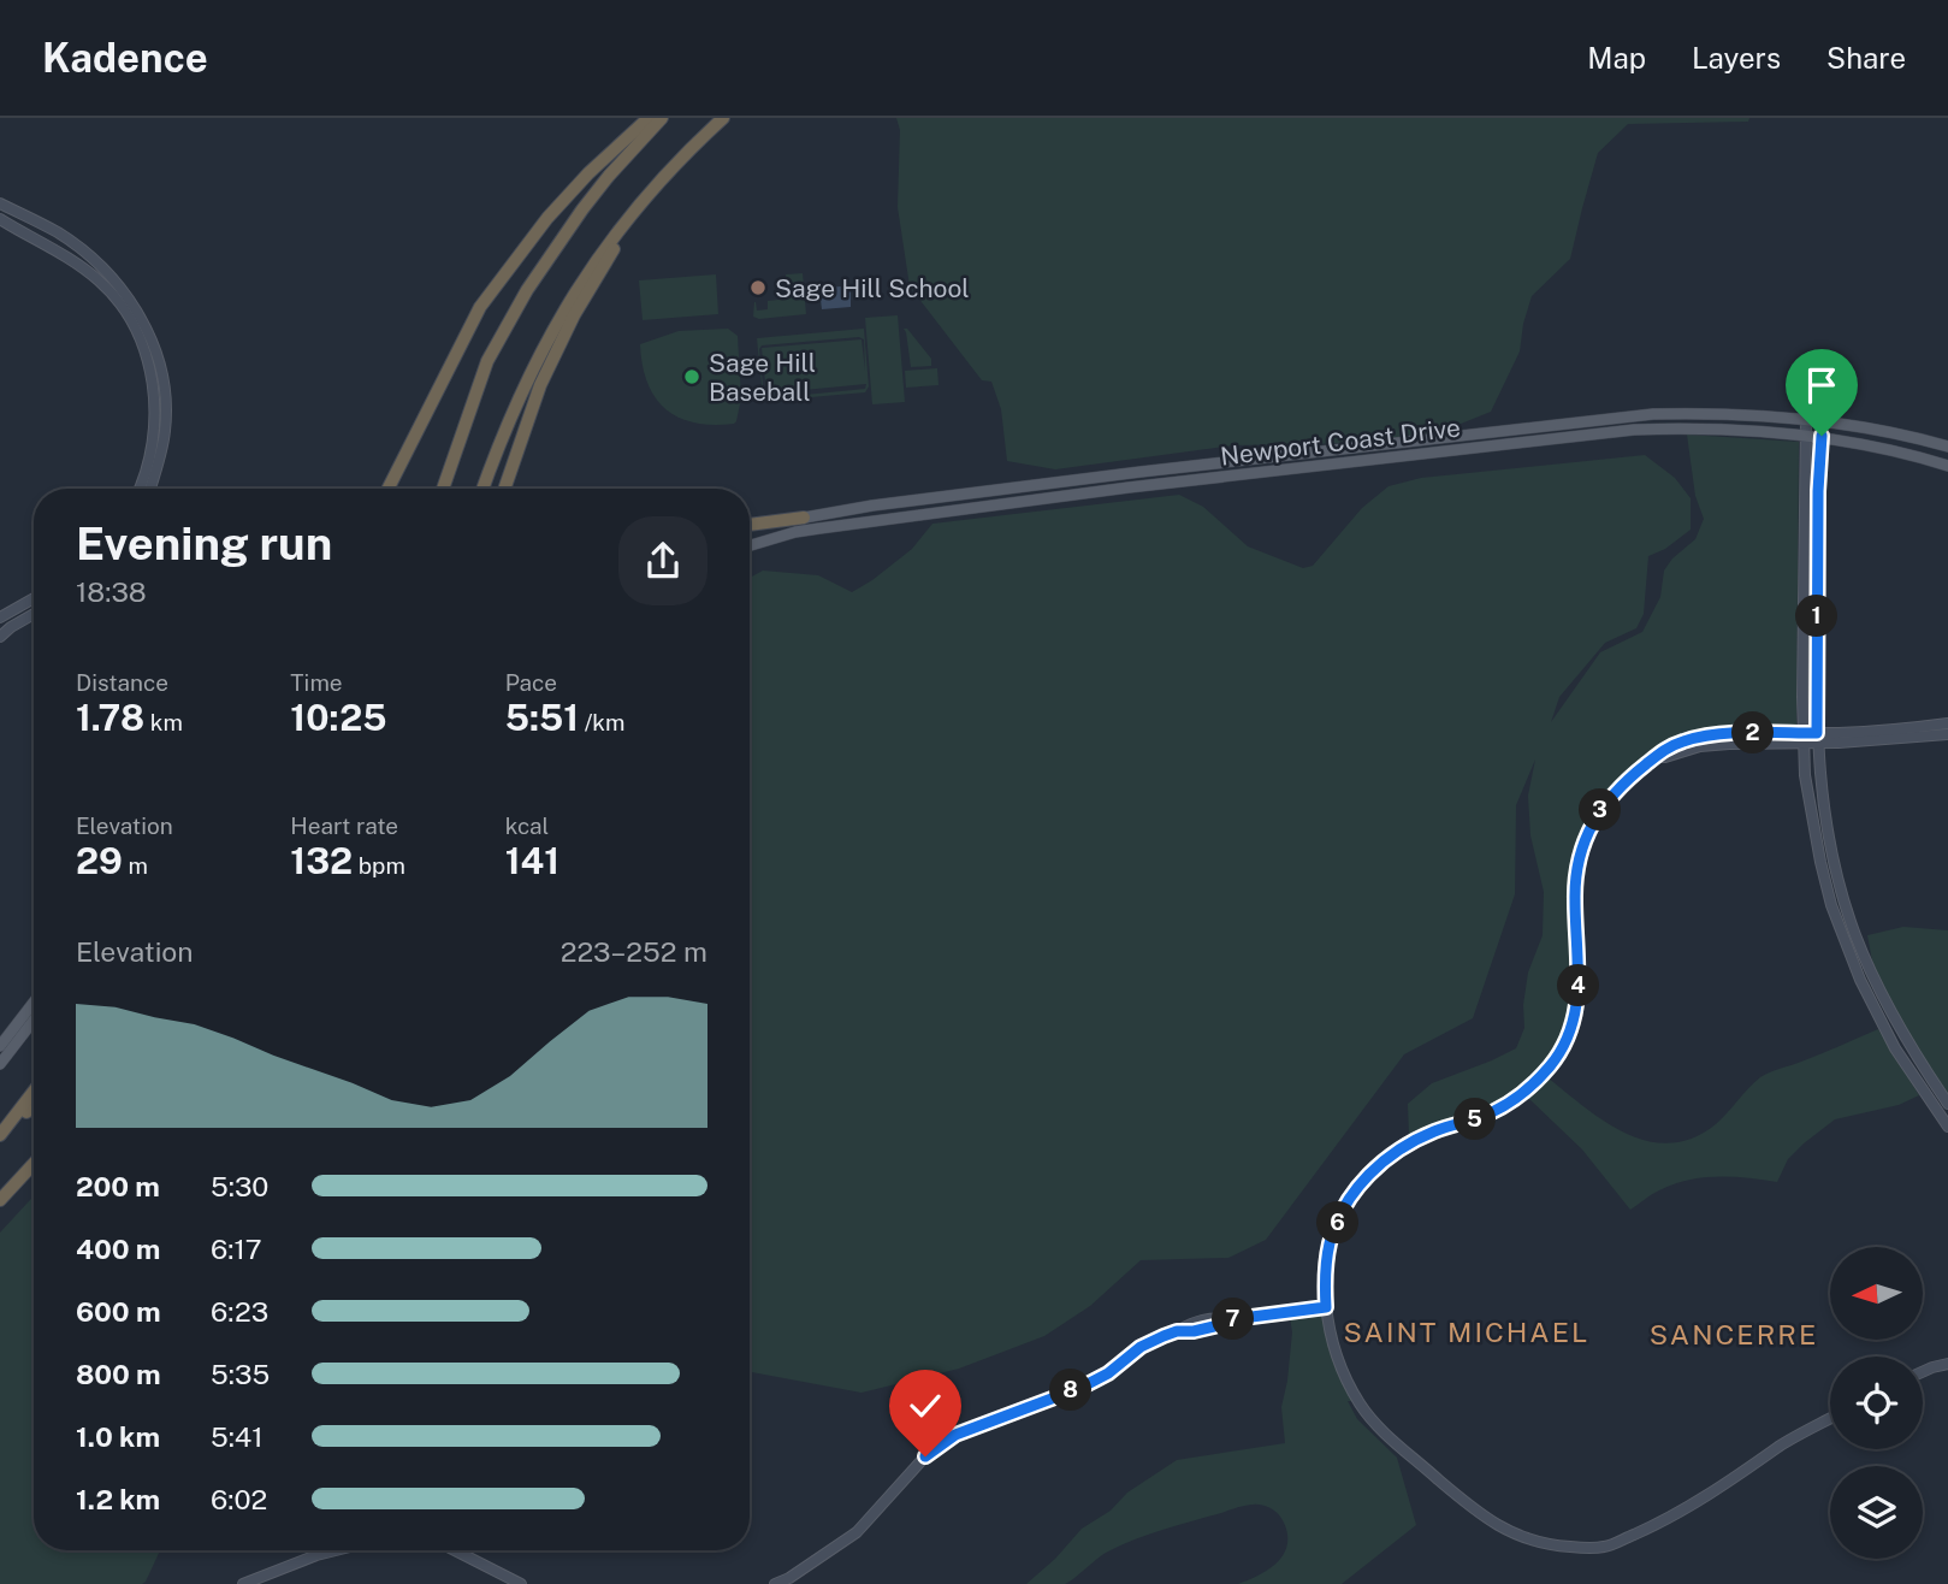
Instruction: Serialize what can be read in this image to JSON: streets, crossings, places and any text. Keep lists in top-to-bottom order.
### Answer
{
  "streets": {
    "main road": ["Newport Coast Drive"]
  },
  "districts": ["SAINT MICHAEL", "SANCERRE"],
  "places": ["Sage Hill School", "Sage Hill Baseball"],
  "north": "left",
  "page": {
    "header": "Kadence",
    "nav": ["Map", "Layers", "Share"],
    "heading": ["Evening run", "18:38"],
    "pins": [
      "1",
      "2",
      "3",
      "4",
      "5",
      "6",
      "7",
      "8"
    ],
    "stats": [
      ["Distance", "1.78 km"],
      ["Time", "10:25"],
      ["Pace", "5:51 /km"],
      ["Elevation", "29 m"],
      ["Heart rate", "132 bpm"],
      ["kcal", "141"]
    ],
    "chart": ["Elevation", "223–252 m"],
    "list": [
      {
        "name": "200 m",
        "note": "5:30"
      },
      {
        "name": "400 m",
        "note": "6:17"
      },
      {
        "name": "600 m",
        "note": "6:23"
      },
      {
        "name": "800 m",
        "note": "5:35"
      },
      {
        "name": "1.0 km",
        "note": "5:41"
      },
      {
        "name": "1.2 km",
        "note": "6:02"
      }
    ]
  }
}
